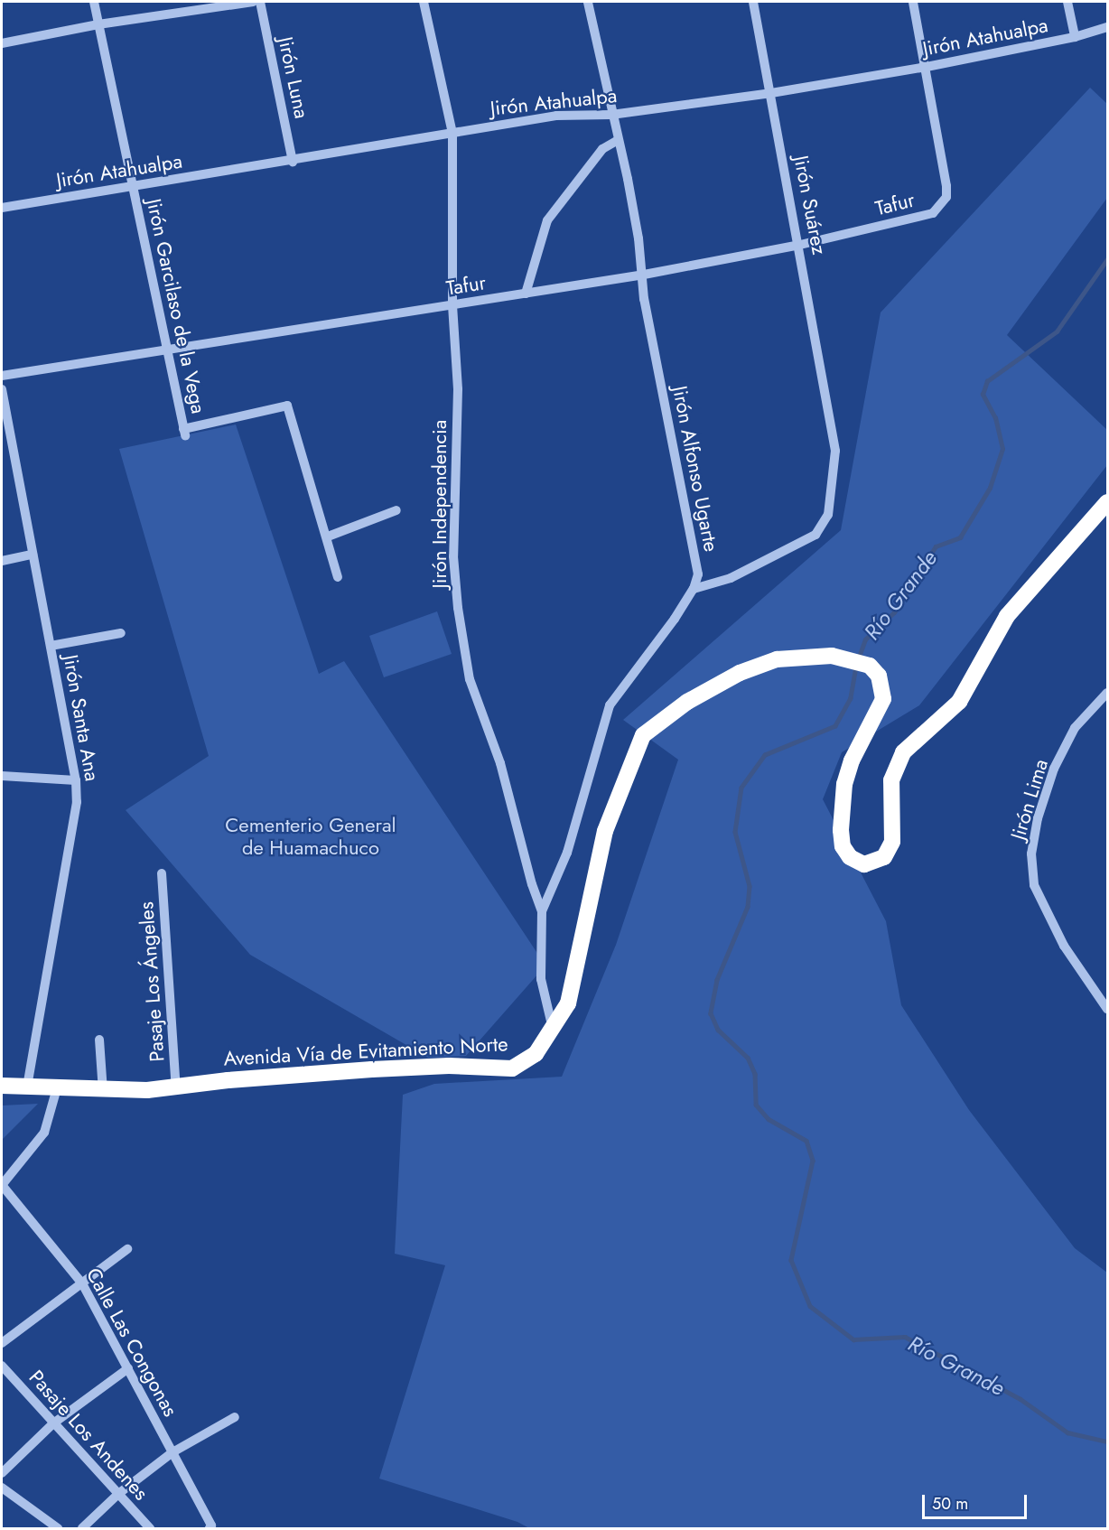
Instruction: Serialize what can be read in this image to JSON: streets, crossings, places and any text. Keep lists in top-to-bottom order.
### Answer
{
  "streets": {
    "highway": ["Avenida Vía de Evitamiento Norte"],
    "street": [
      "Jirón Atahualpa",
      "Jirón Luna",
      "Tafur",
      "Jirón Suárez",
      "Jirón Garcilaso de la Vega",
      "Jirón Alfonso Ugarte",
      "Jirón Independencia",
      "Jirón Santa Ana",
      "Jirón Lima",
      "Pasaje Los Ángeles",
      "Calle Las Congonas",
      "Pasaje Los Andenes"
    ]
  },
  "crossings": [
    ["Jirón Atahualpa", "Jirón Luna"],
    ["Jirón Atahualpa", "Tafur"],
    ["Jirón Atahualpa", "Jirón Suárez"],
    ["Jirón Atahualpa", "Jirón Garcilaso de la Vega"],
    ["Jirón Atahualpa", "Jirón Alfonso Ugarte"],
    ["Jirón Atahualpa", "Jirón Independencia"],
    ["Tafur", "Jirón Suárez"],
    ["Tafur", "Jirón Garcilaso de la Vega"],
    ["Tafur", "Jirón Alfonso Ugarte"],
    ["Tafur", "Jirón Independencia"],
    ["Jirón Suárez", "Jirón Alfonso Ugarte"],
    ["Jirón Independencia", "Avenida Vía de Evitamiento Norte"],
    ["Jirón Santa Ana", "Avenida Vía de Evitamiento Norte"],
    ["Pasaje Los Ángeles", "Avenida Vía de Evitamiento Norte"]
  ],
  "water": ["Río Grande"],
  "parks": ["Cementerio General de Huamachuco"],
  "scale_bar": "50 m"
}
